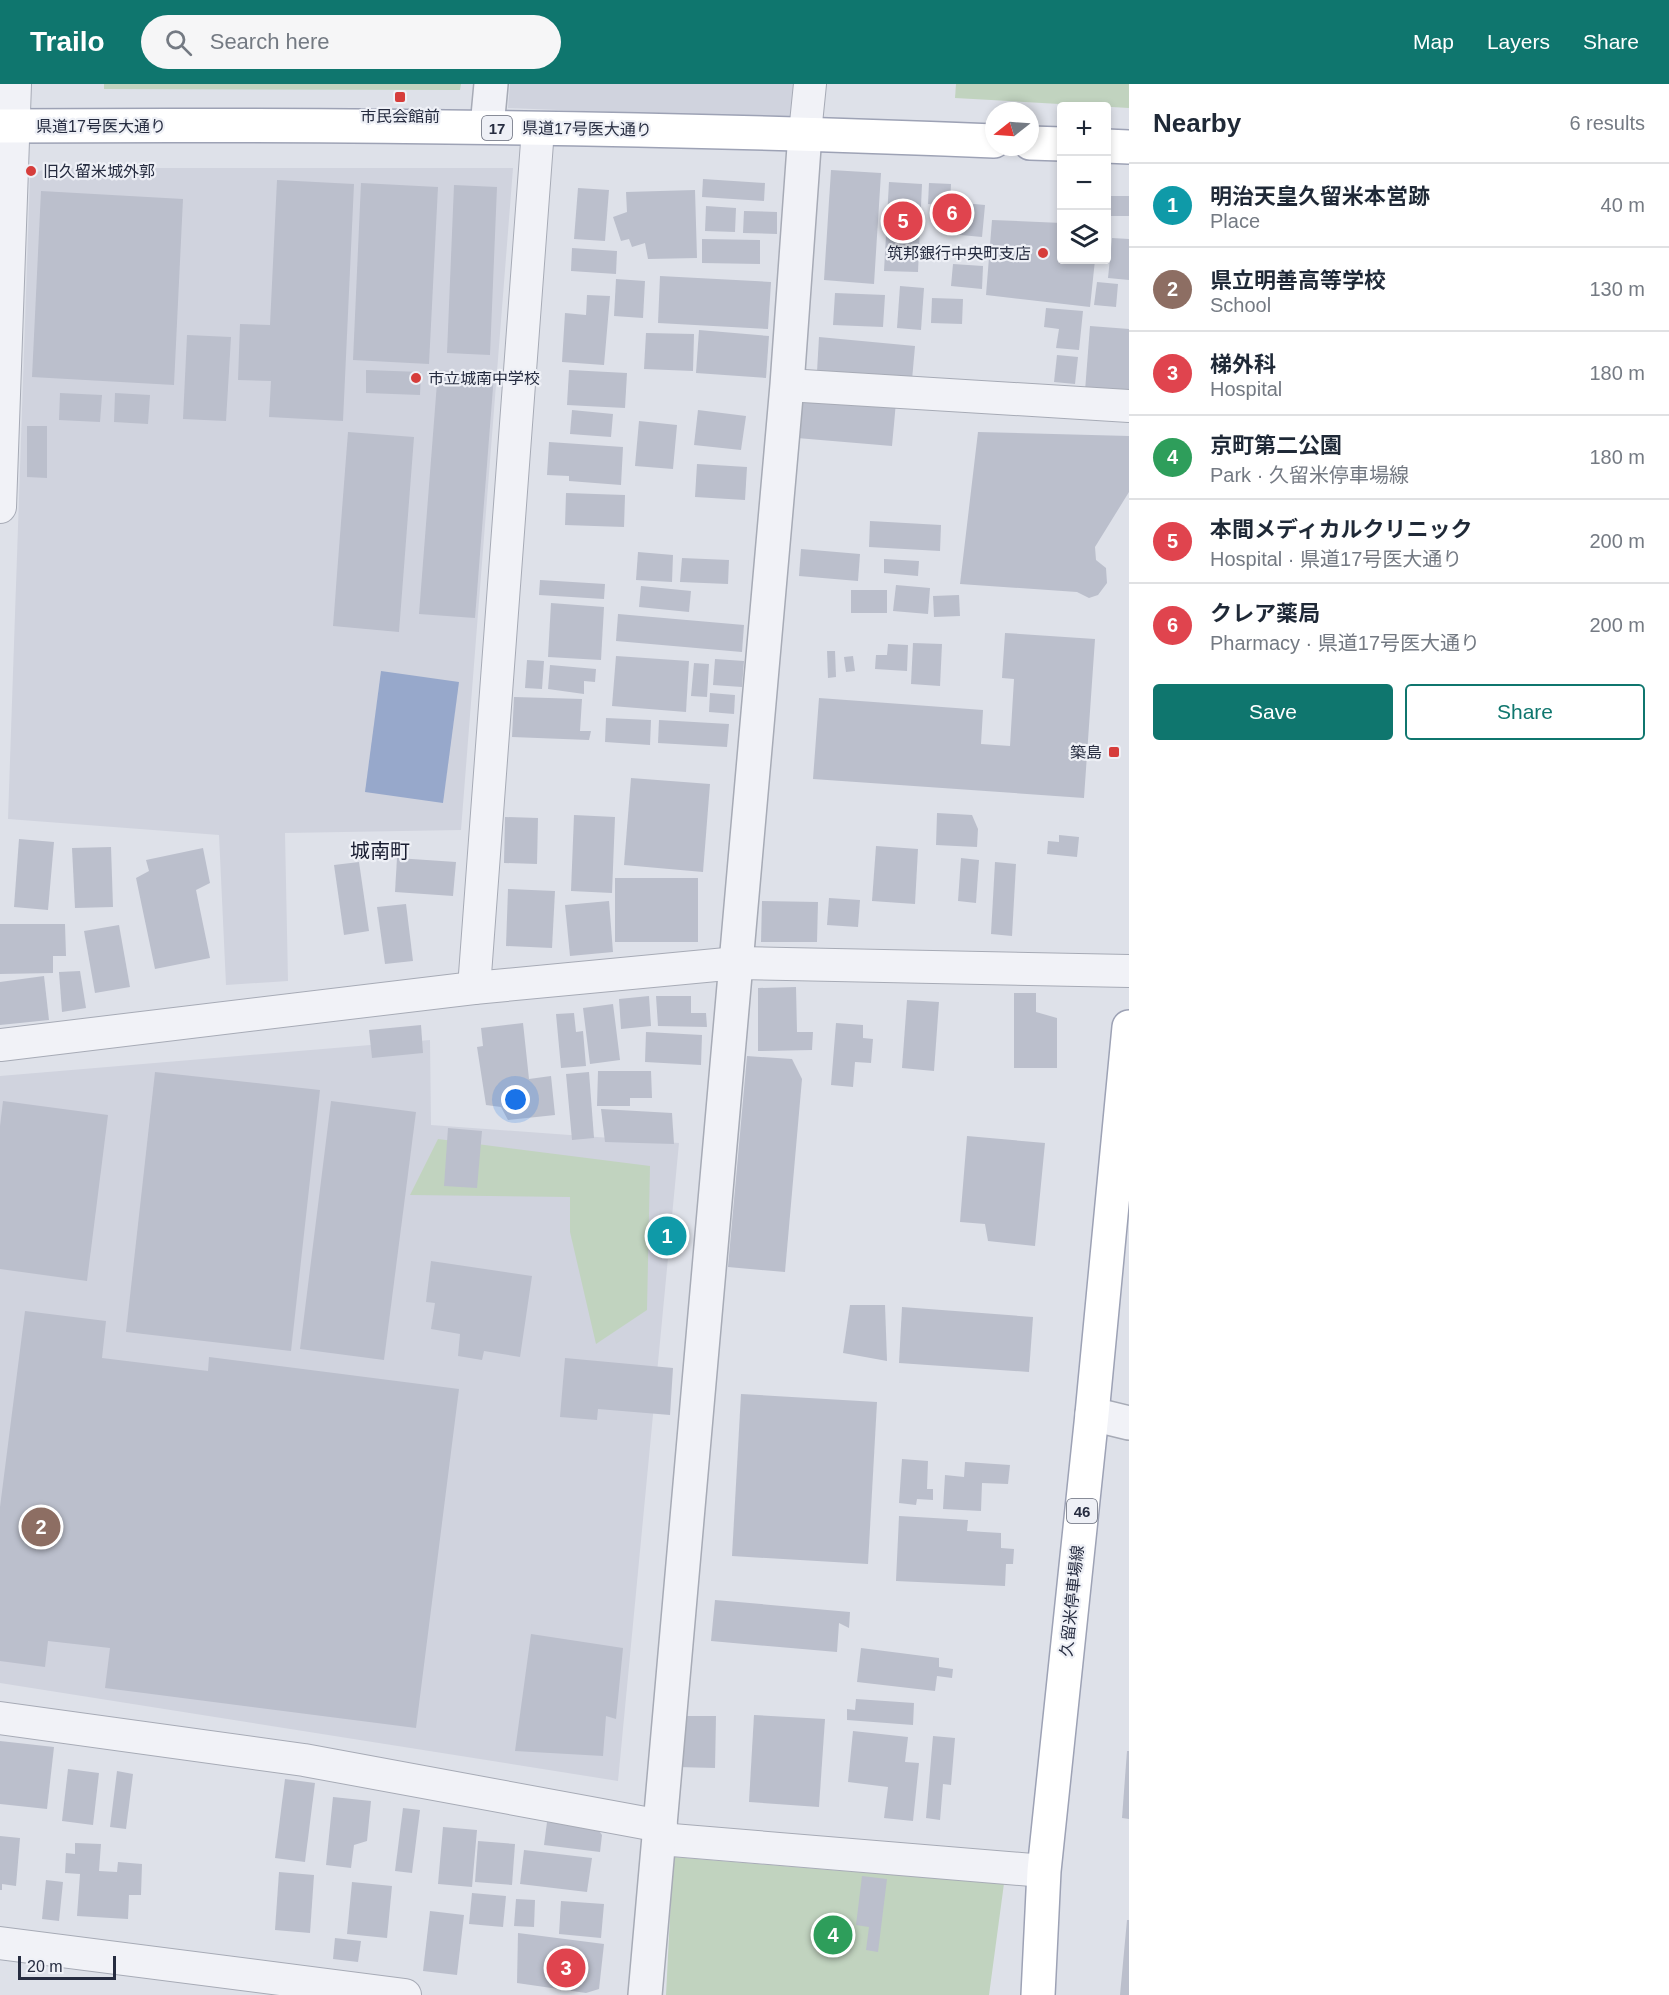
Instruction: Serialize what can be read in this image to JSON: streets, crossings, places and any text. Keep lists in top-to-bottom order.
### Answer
{
  "streets": {
    "main road": [
      "県道17号医大通り",
      "17",
      "46",
      "久留米停車場線"
    ]
  },
  "districts": ["城南町"],
  "places": {
    "transit": ["市民会館前", "築島"],
    "other": ["旧久留米城外郭", "筑邦銀行中央町支店", "市立城南中学校"]
  },
  "scale_bar": "20 m",
  "north": "left",
  "page": {
    "header": "Trailo",
    "search": "Search here",
    "nav": ["Map", "Layers", "Share"],
    "heading": ["Nearby", "6 results"],
    "map_buttons": ["+", "−"],
    "list": [
      {
        "mark": "1",
        "name": "明治天皇久留米本営跡",
        "note": "Place",
        "value": "40 m"
      },
      {
        "mark": "2",
        "name": "県立明善高等学校",
        "note": "School",
        "value": "130 m"
      },
      {
        "mark": "3",
        "name": "梯外科",
        "note": "Hospital",
        "value": "180 m"
      },
      {
        "mark": "4",
        "name": "京町第二公園",
        "note": "Park · 久留米停車場線",
        "value": "180 m"
      },
      {
        "mark": "5",
        "name": "本間メディカルクリニック",
        "note": "Hospital · 県道17号医大通り",
        "value": "200 m"
      },
      {
        "mark": "6",
        "name": "クレア薬局",
        "note": "Pharmacy · 県道17号医大通り",
        "value": "200 m"
      }
    ],
    "pins": [
      "6",
      "5",
      "1",
      "2",
      "4",
      "3"
    ],
    "buttons": ["Save", "Share"],
    "scale": "20 m"
  }
}
